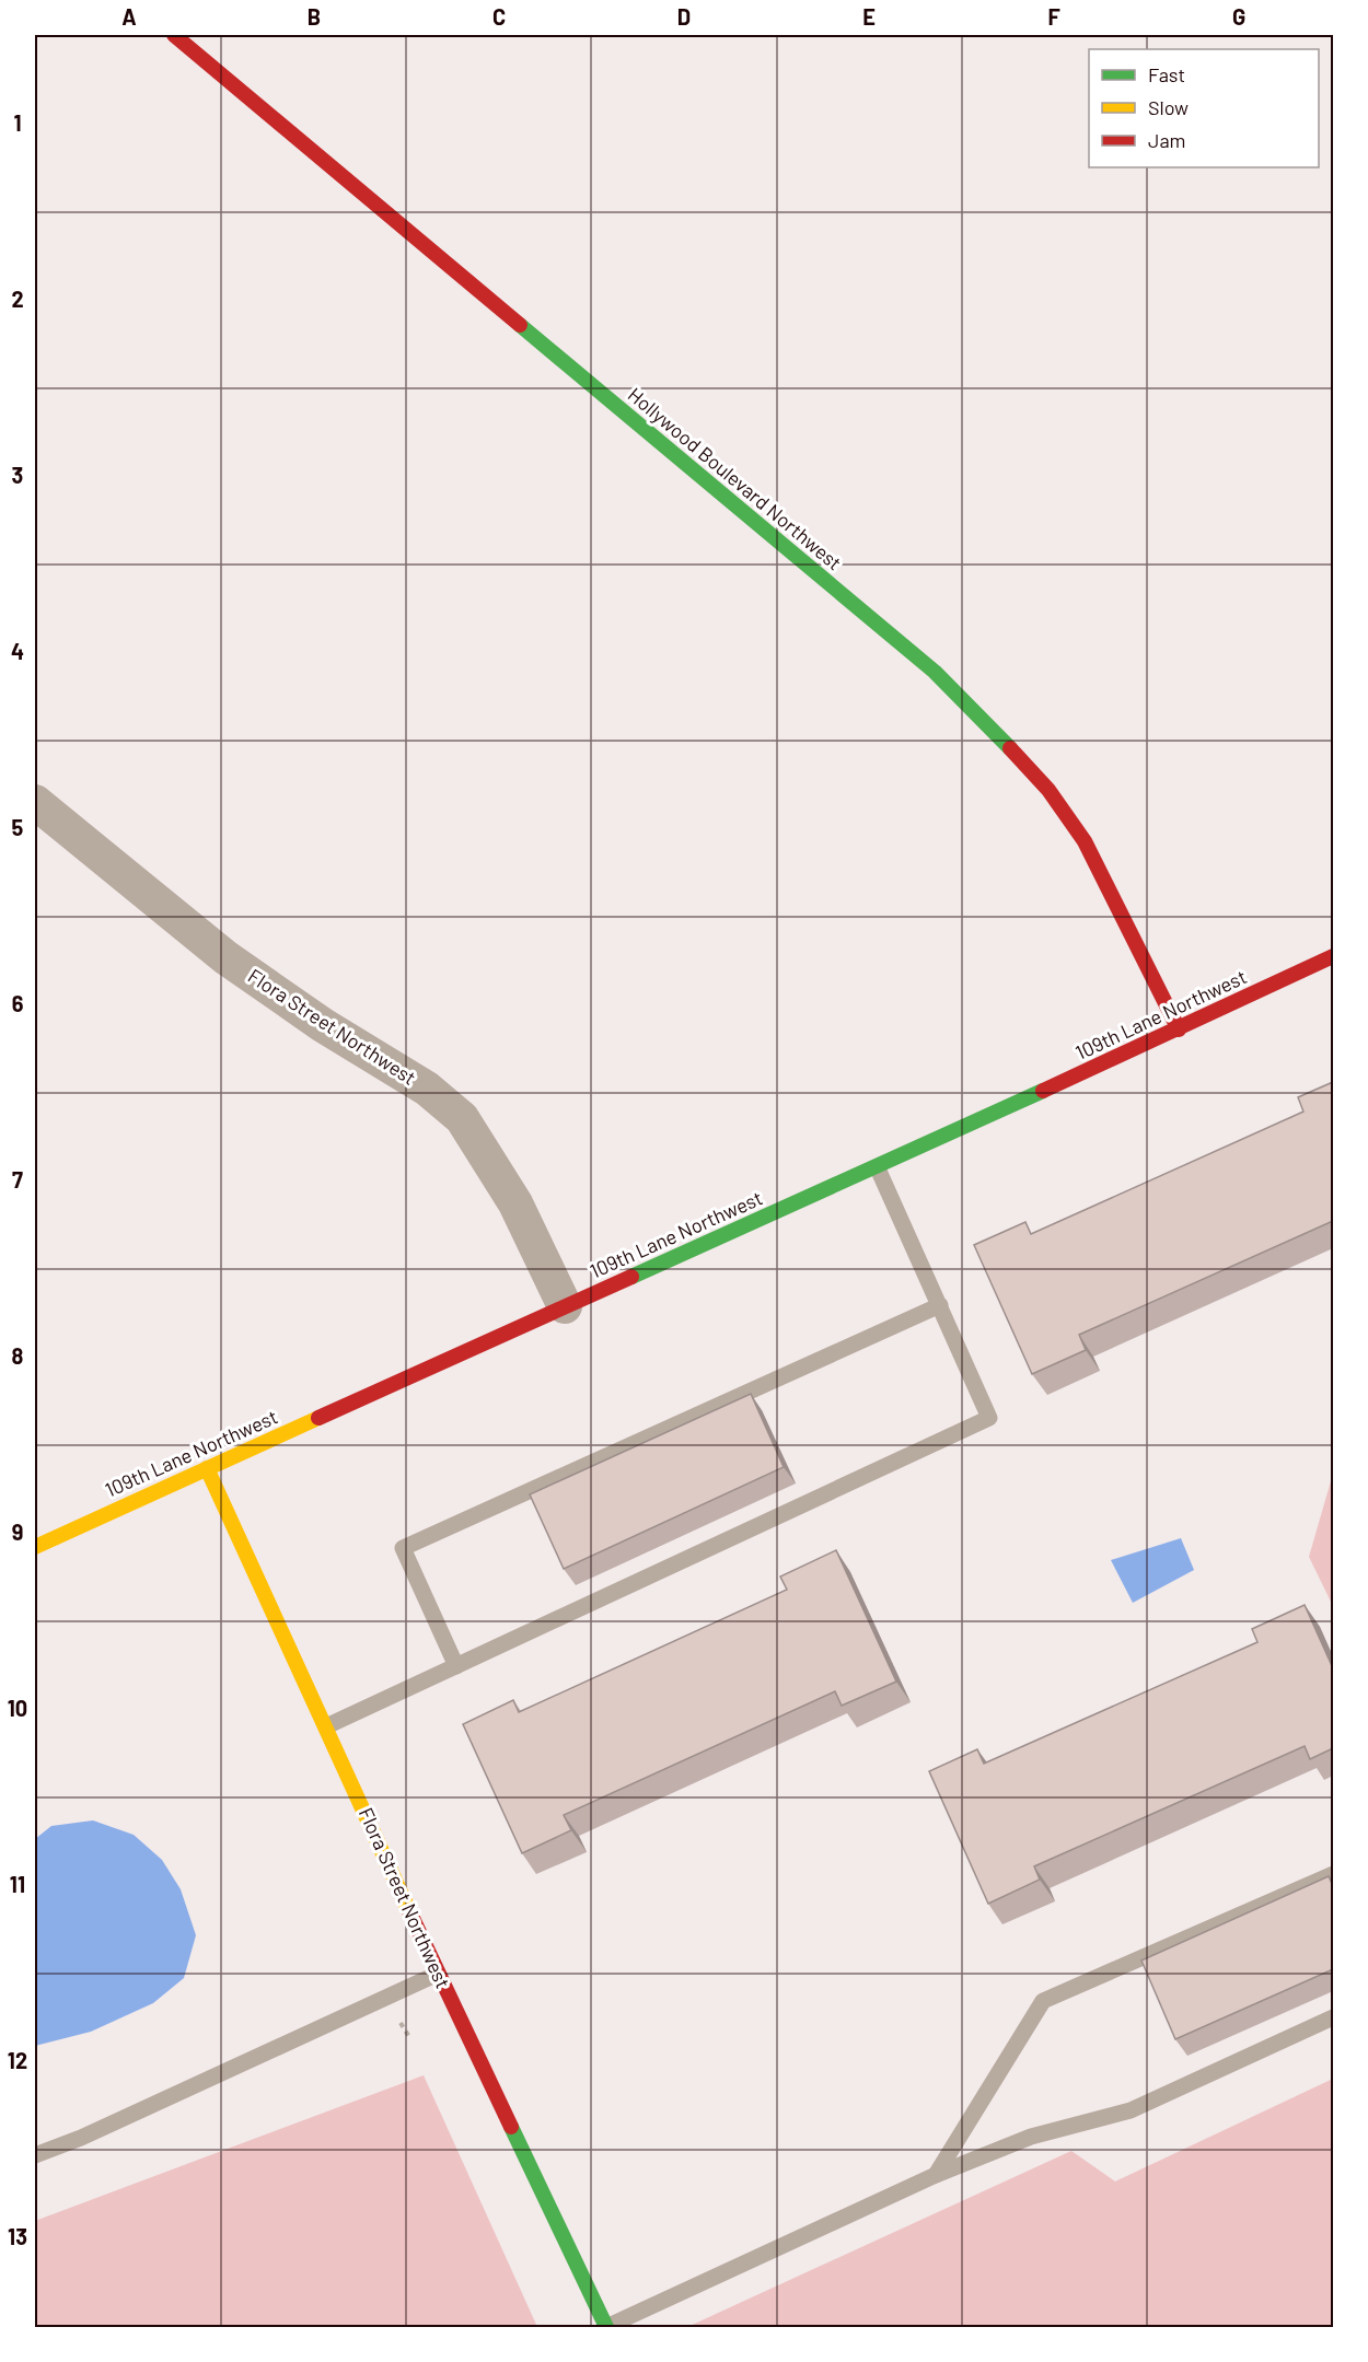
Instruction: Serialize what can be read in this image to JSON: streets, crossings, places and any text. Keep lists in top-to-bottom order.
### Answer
{
  "streets": {
    "street": ["Hollywood Boulevard Northwest", "109th Lane Northwest", "Flora Street Northwest"]
  },
  "crossings": [
    ["Hollywood Boulevard Northwest", "109th Lane Northwest"],
    ["109th Lane Northwest", "Flora Street Northwest"]
  ],
  "legend": ["Fast", "Slow", "Jam"],
  "grid": {
    "columns": [
      "A",
      "B",
      "C",
      "D",
      "E",
      "F",
      "G"
    ],
    "rows": [
      "1",
      "2",
      "3",
      "4",
      "5",
      "6",
      "7",
      "8",
      "9",
      "10",
      "11",
      "12",
      "13"
    ]
  }
}
